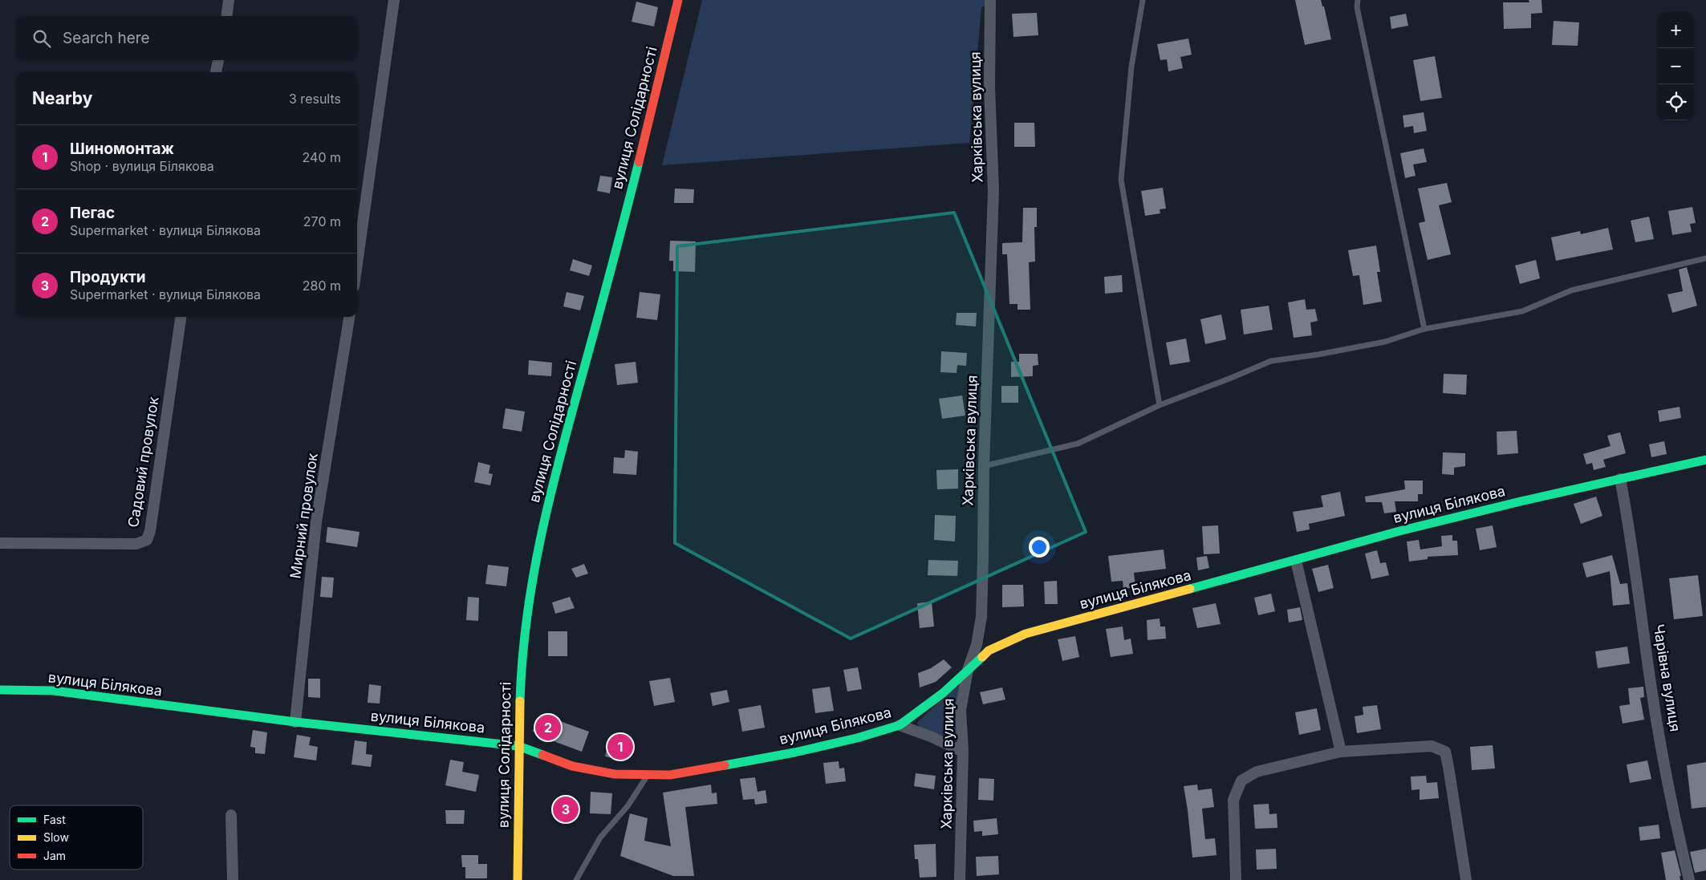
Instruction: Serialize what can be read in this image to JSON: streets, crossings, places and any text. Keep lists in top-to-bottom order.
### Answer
{
  "streets": {
    "street": [
      "Харківська вулиця",
      "вулиця Солідарності",
      "Садовий провулок",
      "вулиця Білякова",
      "Мирний провулок",
      "Чарівна вулиця"
    ]
  },
  "crossings": [
    ["Харківська вулиця", "вулиця Білякова"],
    ["вулиця Солідарності", "вулиця Білякова"],
    ["вулиця Білякова", "Мирний провулок"],
    ["вулиця Білякова", "Чарівна вулиця"]
  ],
  "legend": ["Fast", "Slow", "Jam"],
  "page": {
    "map_buttons": ["+", "−"],
    "search": "Search here",
    "heading": ["Nearby", "3 results"],
    "list": [
      {
        "mark": "1",
        "name": "Шиномонтаж",
        "note": "Shop · вулиця Білякова",
        "value": "240 m"
      },
      {
        "mark": "2",
        "name": "Пегас",
        "note": "Supermarket · вулиця Білякова",
        "value": "270 m"
      },
      {
        "mark": "3",
        "name": "Продукти",
        "note": "Supermarket · вулиця Білякова",
        "value": "280 m"
      }
    ],
    "pins": ["2", "1", "3"]
  }
}
